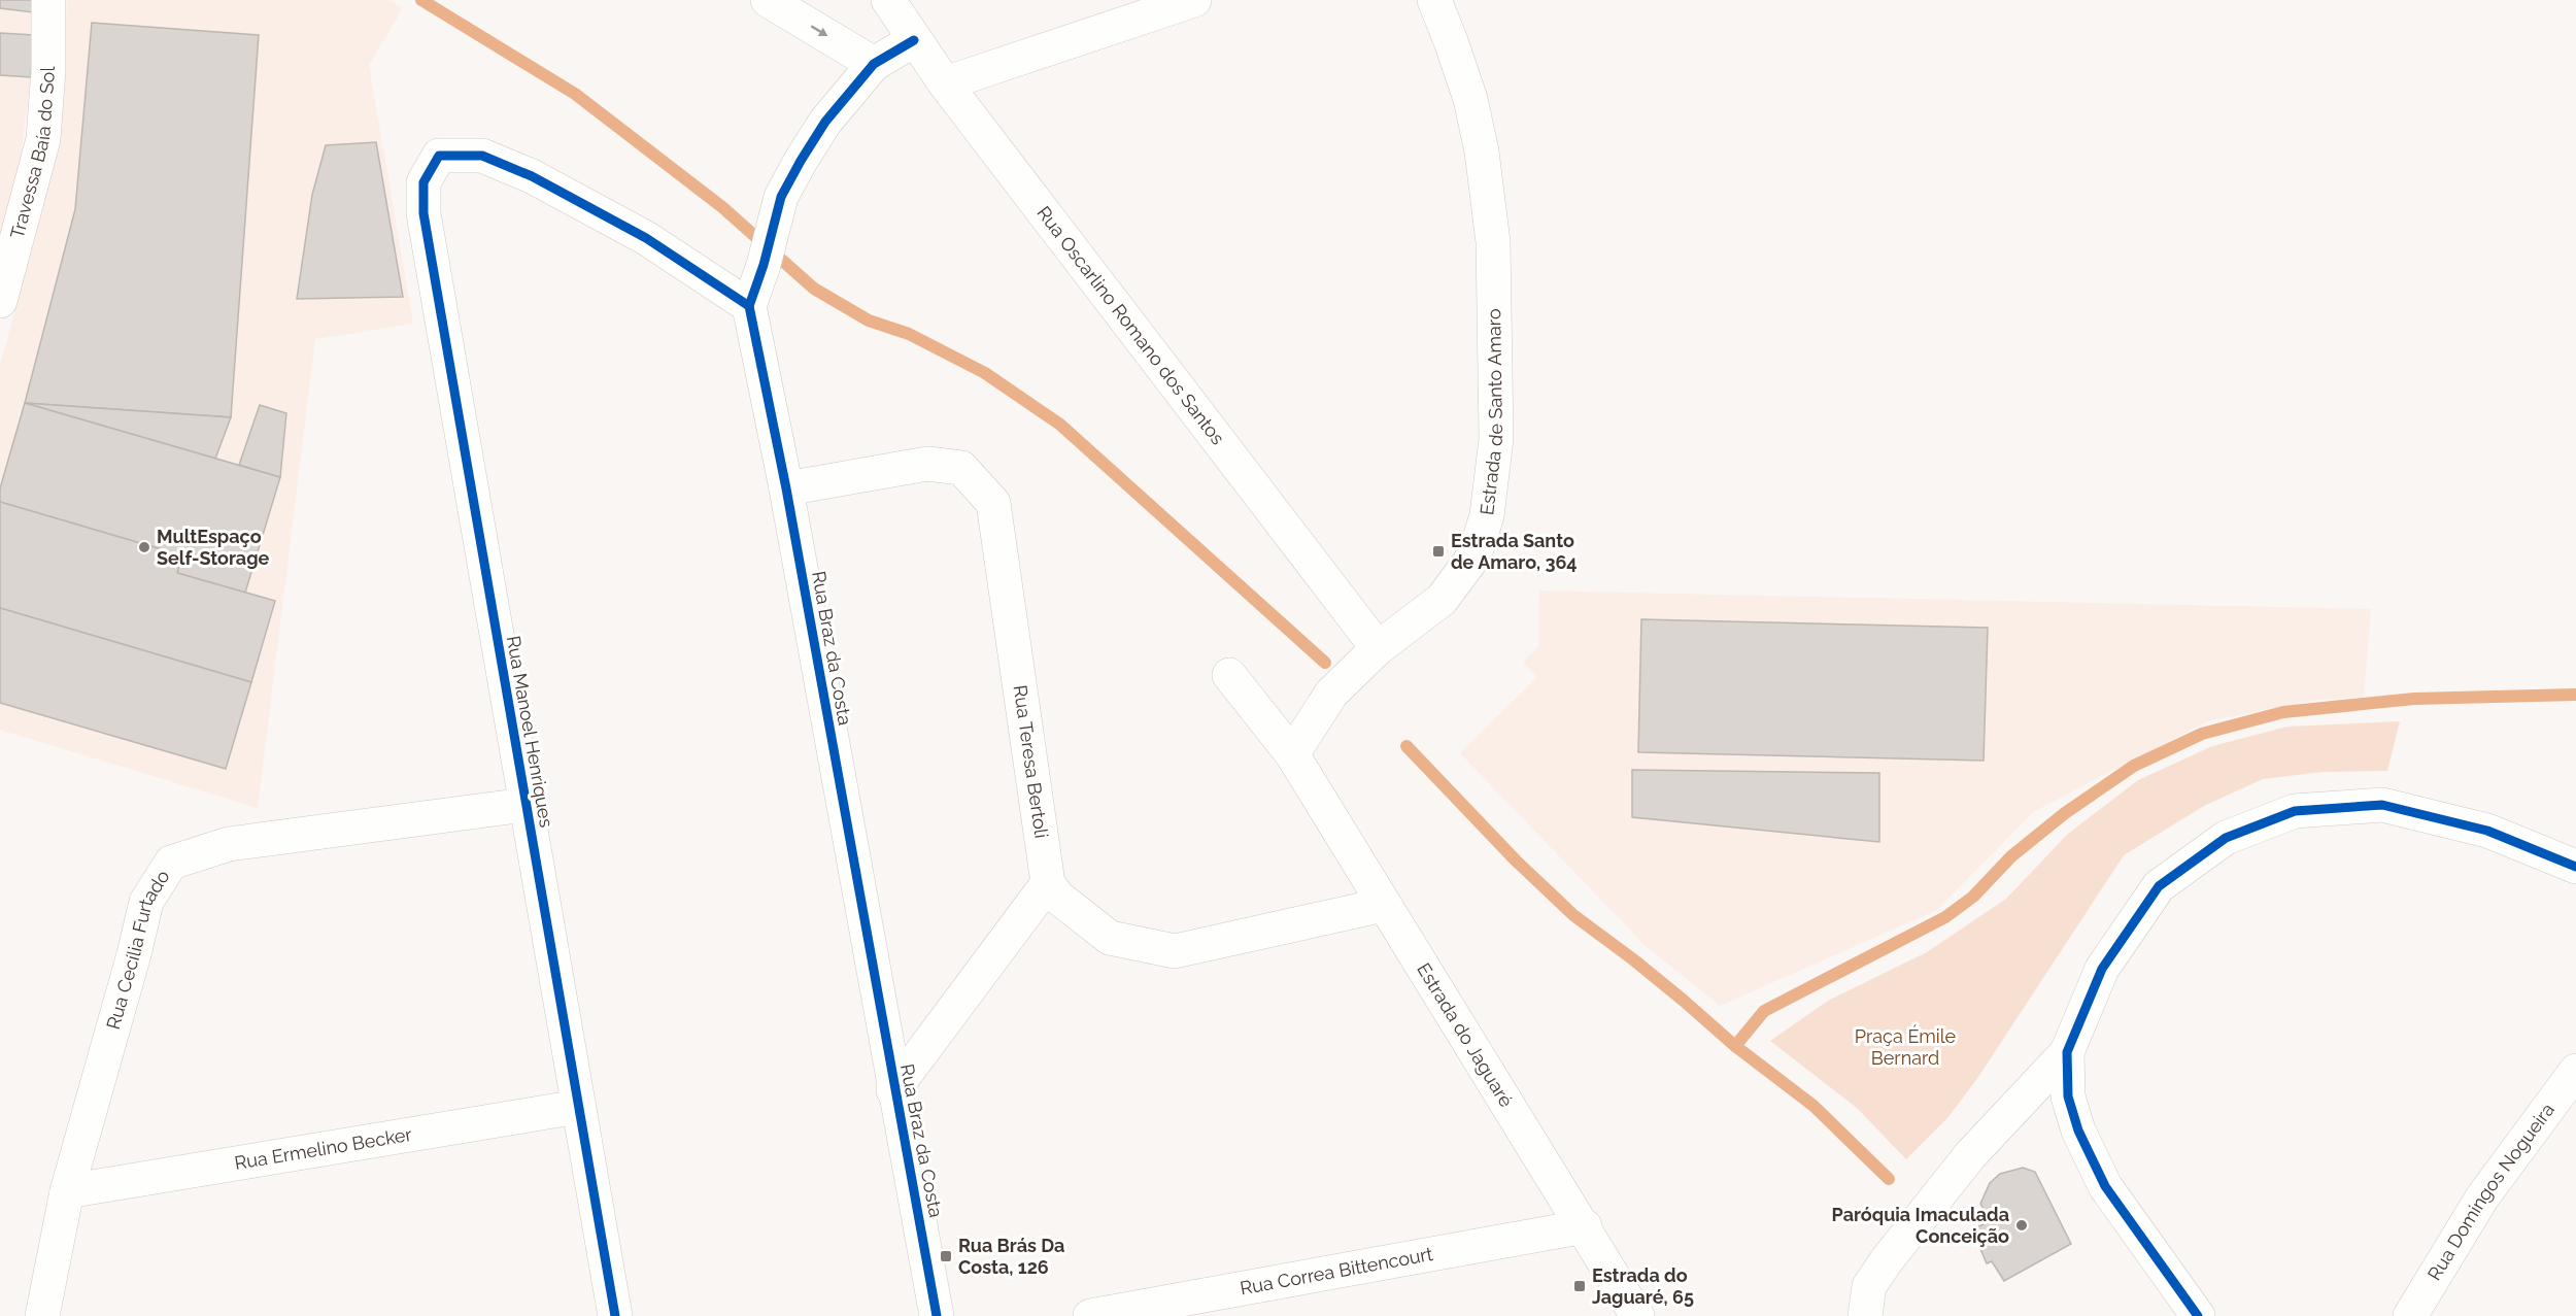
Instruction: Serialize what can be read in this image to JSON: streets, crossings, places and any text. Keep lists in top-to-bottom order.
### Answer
{
  "streets": {
    "street": [
      "Travessa Baía do Sol",
      "Rua Oscarlino Romano dos Santos",
      "Estrada de Santo Amaro",
      "Rua Braz da Costa",
      "Rua Manoel Henriques",
      "Rua Teresa Bertoli",
      "Rua Cecília Furtado",
      "Estrada do Jaguaré",
      "Rua Ermelino Becker",
      "Rua Domingos Nogueira",
      "Rua Correa Bittencourt"
    ]
  },
  "crossings": [
    ["Rua Oscarlino Romano dos Santos", "Estrada de Santo Amaro"],
    ["Estrada de Santo Amaro", "Estrada do Jaguaré"],
    ["Rua Braz da Costa", "Rua Manoel Henriques"],
    ["Rua Braz da Costa", "Rua Teresa Bertoli"],
    ["Rua Manoel Henriques", "Rua Cecília Furtado"],
    ["Rua Manoel Henriques", "Rua Ermelino Becker"],
    ["Rua Cecília Furtado", "Rua Ermelino Becker"],
    ["Estrada do Jaguaré", "Rua Correa Bittencourt"]
  ],
  "parks": ["Praça Émile Bernard"],
  "places": {
    "other": ["MultEspaço Self-Storage", "Paróquia Imaculada Conceição"],
    "transit": ["Estrada Santo de Amaro, 364", "Rua Brás Da Costa, 126", "Estrada do Jaguaré, 65"]
  }
}
